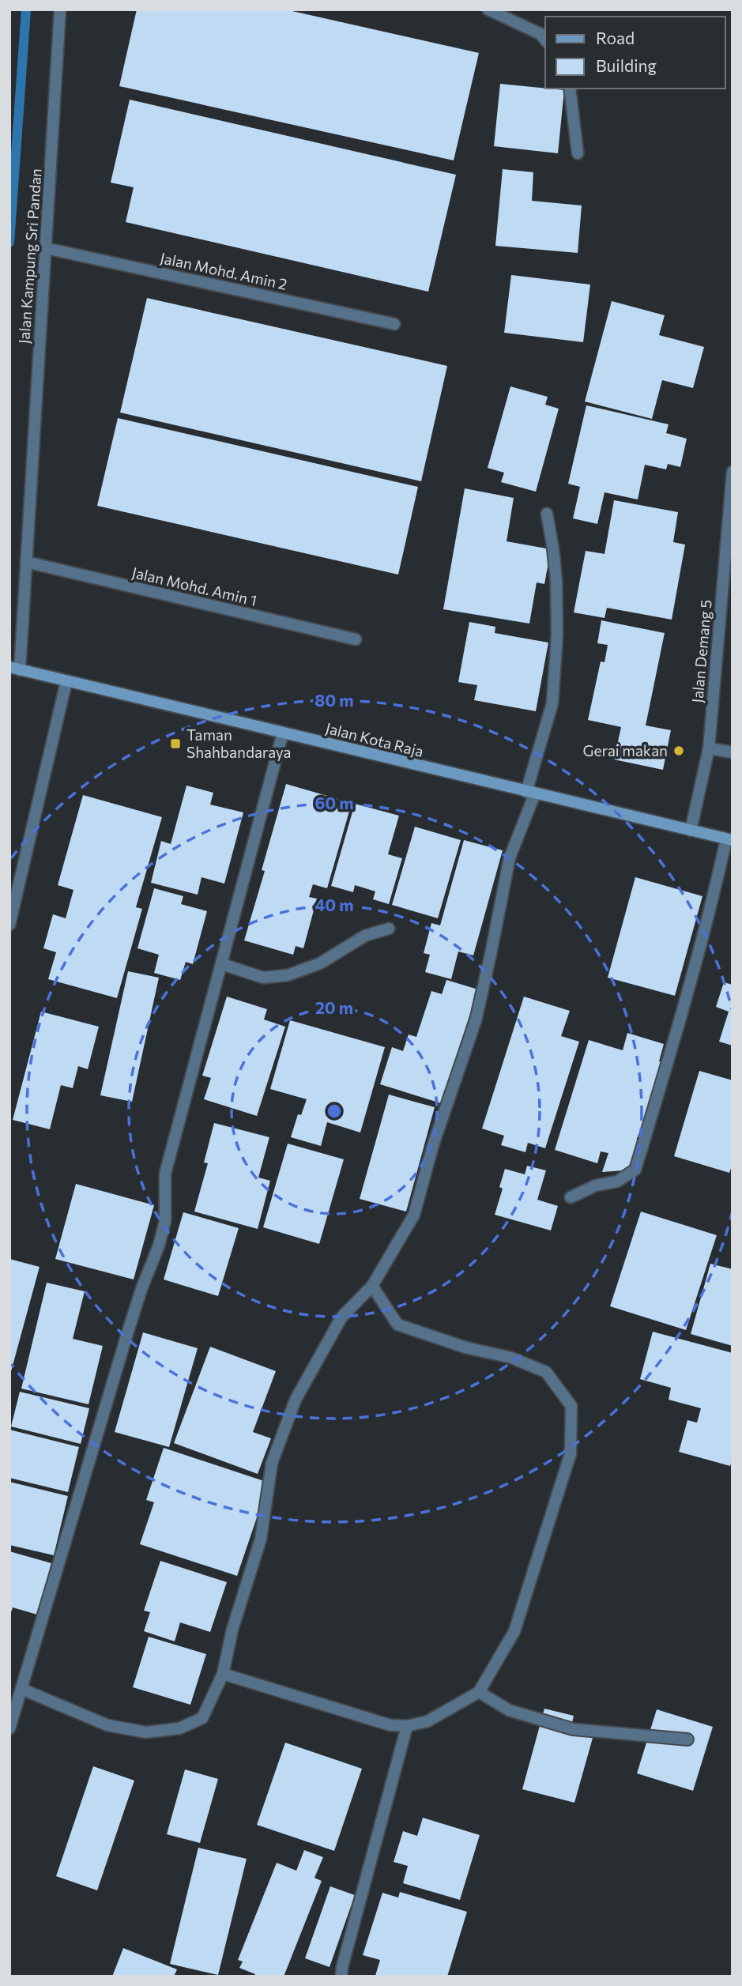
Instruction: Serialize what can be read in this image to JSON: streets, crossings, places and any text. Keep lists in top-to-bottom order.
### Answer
{
  "streets": {
    "main road": ["Jalan Kota Raja"],
    "street": [
      "Jalan Kampung Sri Pandan",
      "Jalan Mohd. Amin 2",
      "Jalan Mohd. Amin 1",
      "Jalan Demang 5"
    ]
  },
  "crossings": [
    ["Jalan Kampung Sri Pandan", "Jalan Mohd. Amin 2"],
    ["Jalan Kampung Sri Pandan", "Jalan Mohd. Amin 1"],
    ["Jalan Kampung Sri Pandan", "Jalan Kota Raja"],
    ["Jalan Demang 5", "Jalan Kota Raja"]
  ],
  "places": {
    "transit": ["Taman Shahbandaraya"],
    "other": ["Gerai makan"]
  },
  "legend": ["Road", "Building"],
  "rings": [
    "80 m",
    "60 m",
    "40 m",
    "20 m"
  ]
}
